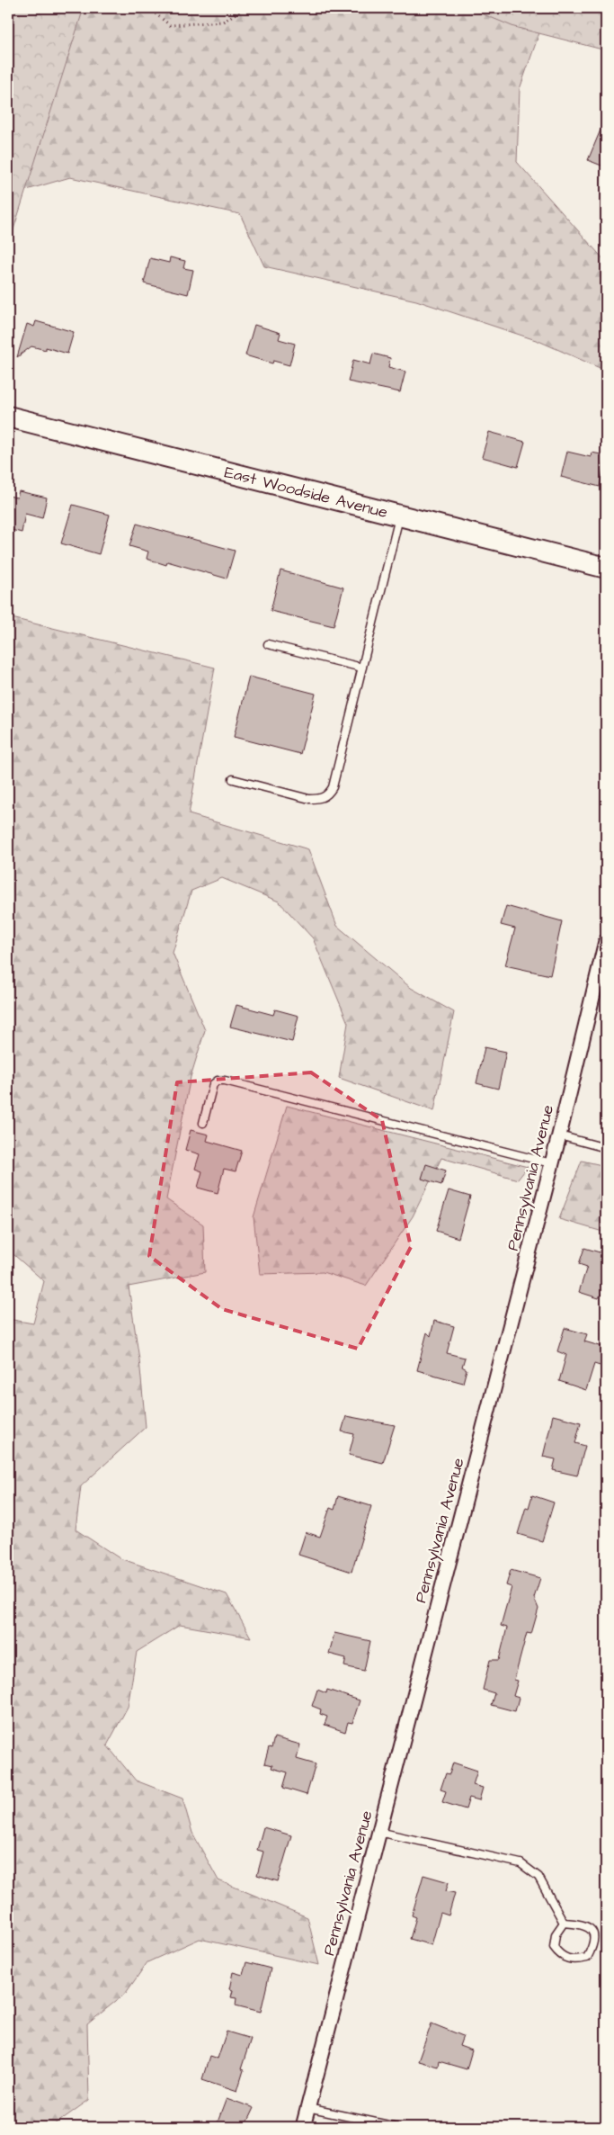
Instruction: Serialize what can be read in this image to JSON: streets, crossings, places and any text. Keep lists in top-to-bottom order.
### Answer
{
  "streets": {
    "main road": ["East Woodside Avenue"],
    "street": ["Pennsylvania Avenue"]
  }
}
